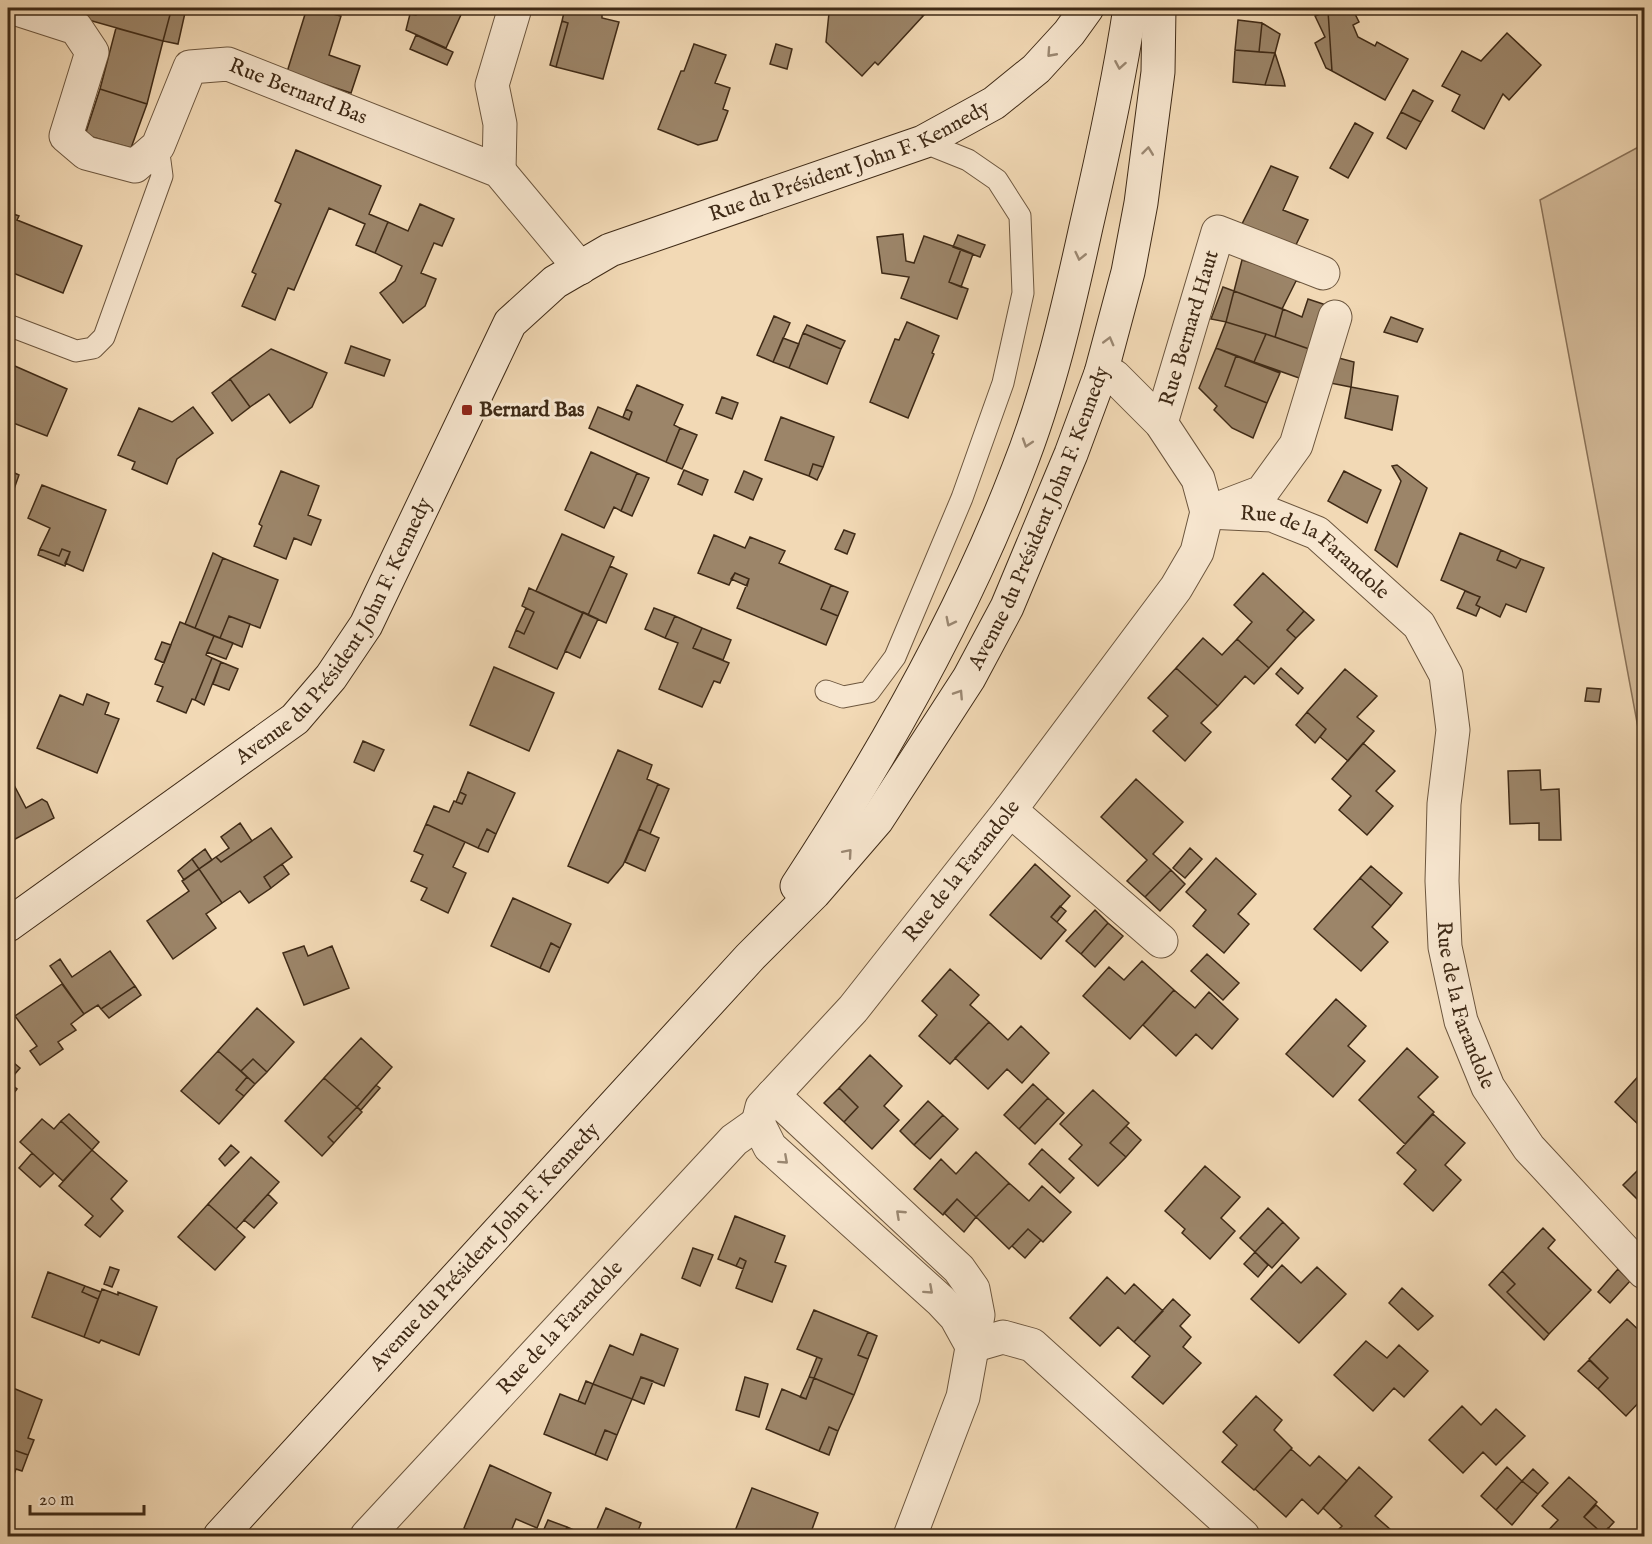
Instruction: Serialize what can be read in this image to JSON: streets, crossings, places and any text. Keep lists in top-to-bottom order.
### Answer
{
  "streets": {
    "street": [
      "Rue Bernard Bas",
      "Rue du Président John F. Kennedy",
      "Rue Bernard Haut",
      "Avenue du Président John F. Kennedy",
      "Rue de la Farandole"
    ]
  },
  "crossings": [
    ["Rue Bernard Bas", "Rue du Président John F. Kennedy"],
    ["Rue Bernard Bas", "Avenue du Président John F. Kennedy"],
    ["Rue du Président John F. Kennedy", "Avenue du Président John F. Kennedy"],
    ["Rue Bernard Haut", "Avenue du Président John F. Kennedy"],
    ["Rue Bernard Haut", "Rue de la Farandole"]
  ],
  "one_way": ["Rue du Président John F. Kennedy"],
  "places": {
    "transit": ["Bernard Bas"]
  },
  "scale_bar": "20 m"
}
